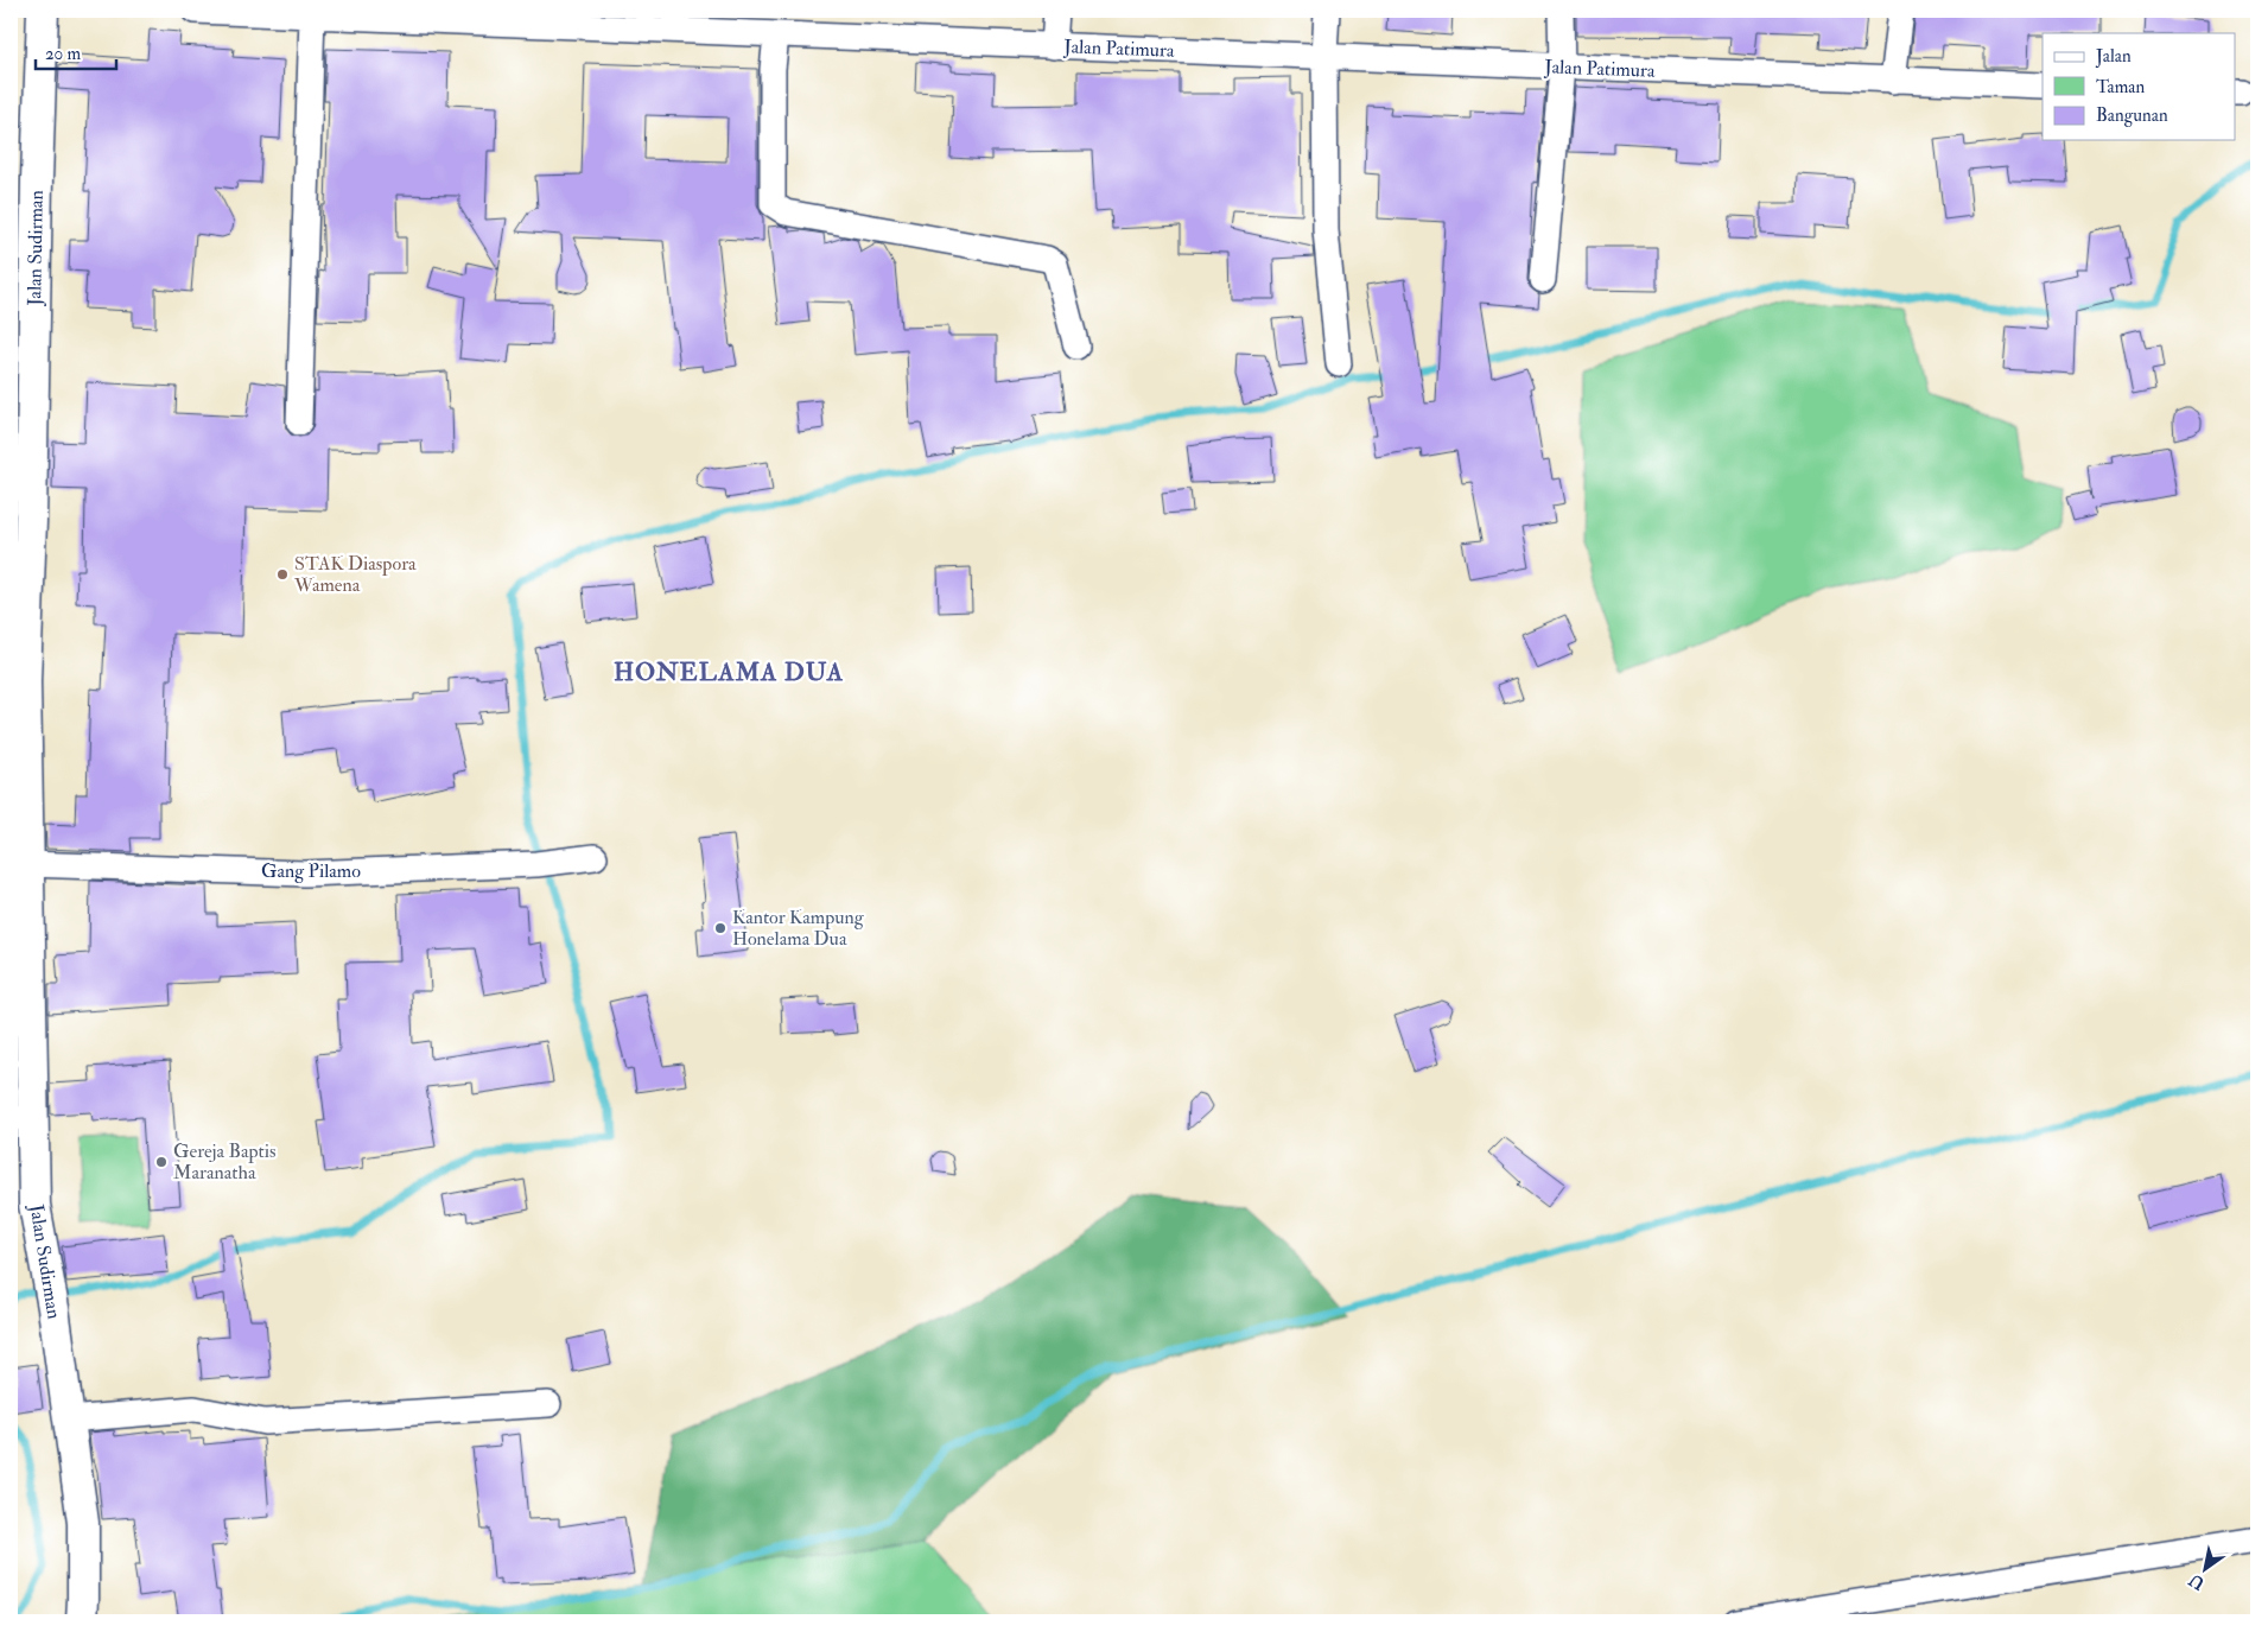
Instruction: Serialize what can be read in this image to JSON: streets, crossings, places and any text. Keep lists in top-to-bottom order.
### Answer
{
  "streets": {
    "street": ["Jalan Patimura", "Jalan Sudirman", "Gang Pilamo"]
  },
  "crossings": [
    ["Jalan Sudirman", "Gang Pilamo"]
  ],
  "districts": ["HONELAMA DUA"],
  "places": ["STAK Diaspora Wamena", "Kantor Kampung Honelama Dua", "Gereja Baptis Maranatha"],
  "legend": ["Jalan", "Taman", "Bangunan"],
  "scale_bar": "20 m",
  "north": "bottom left"
}
